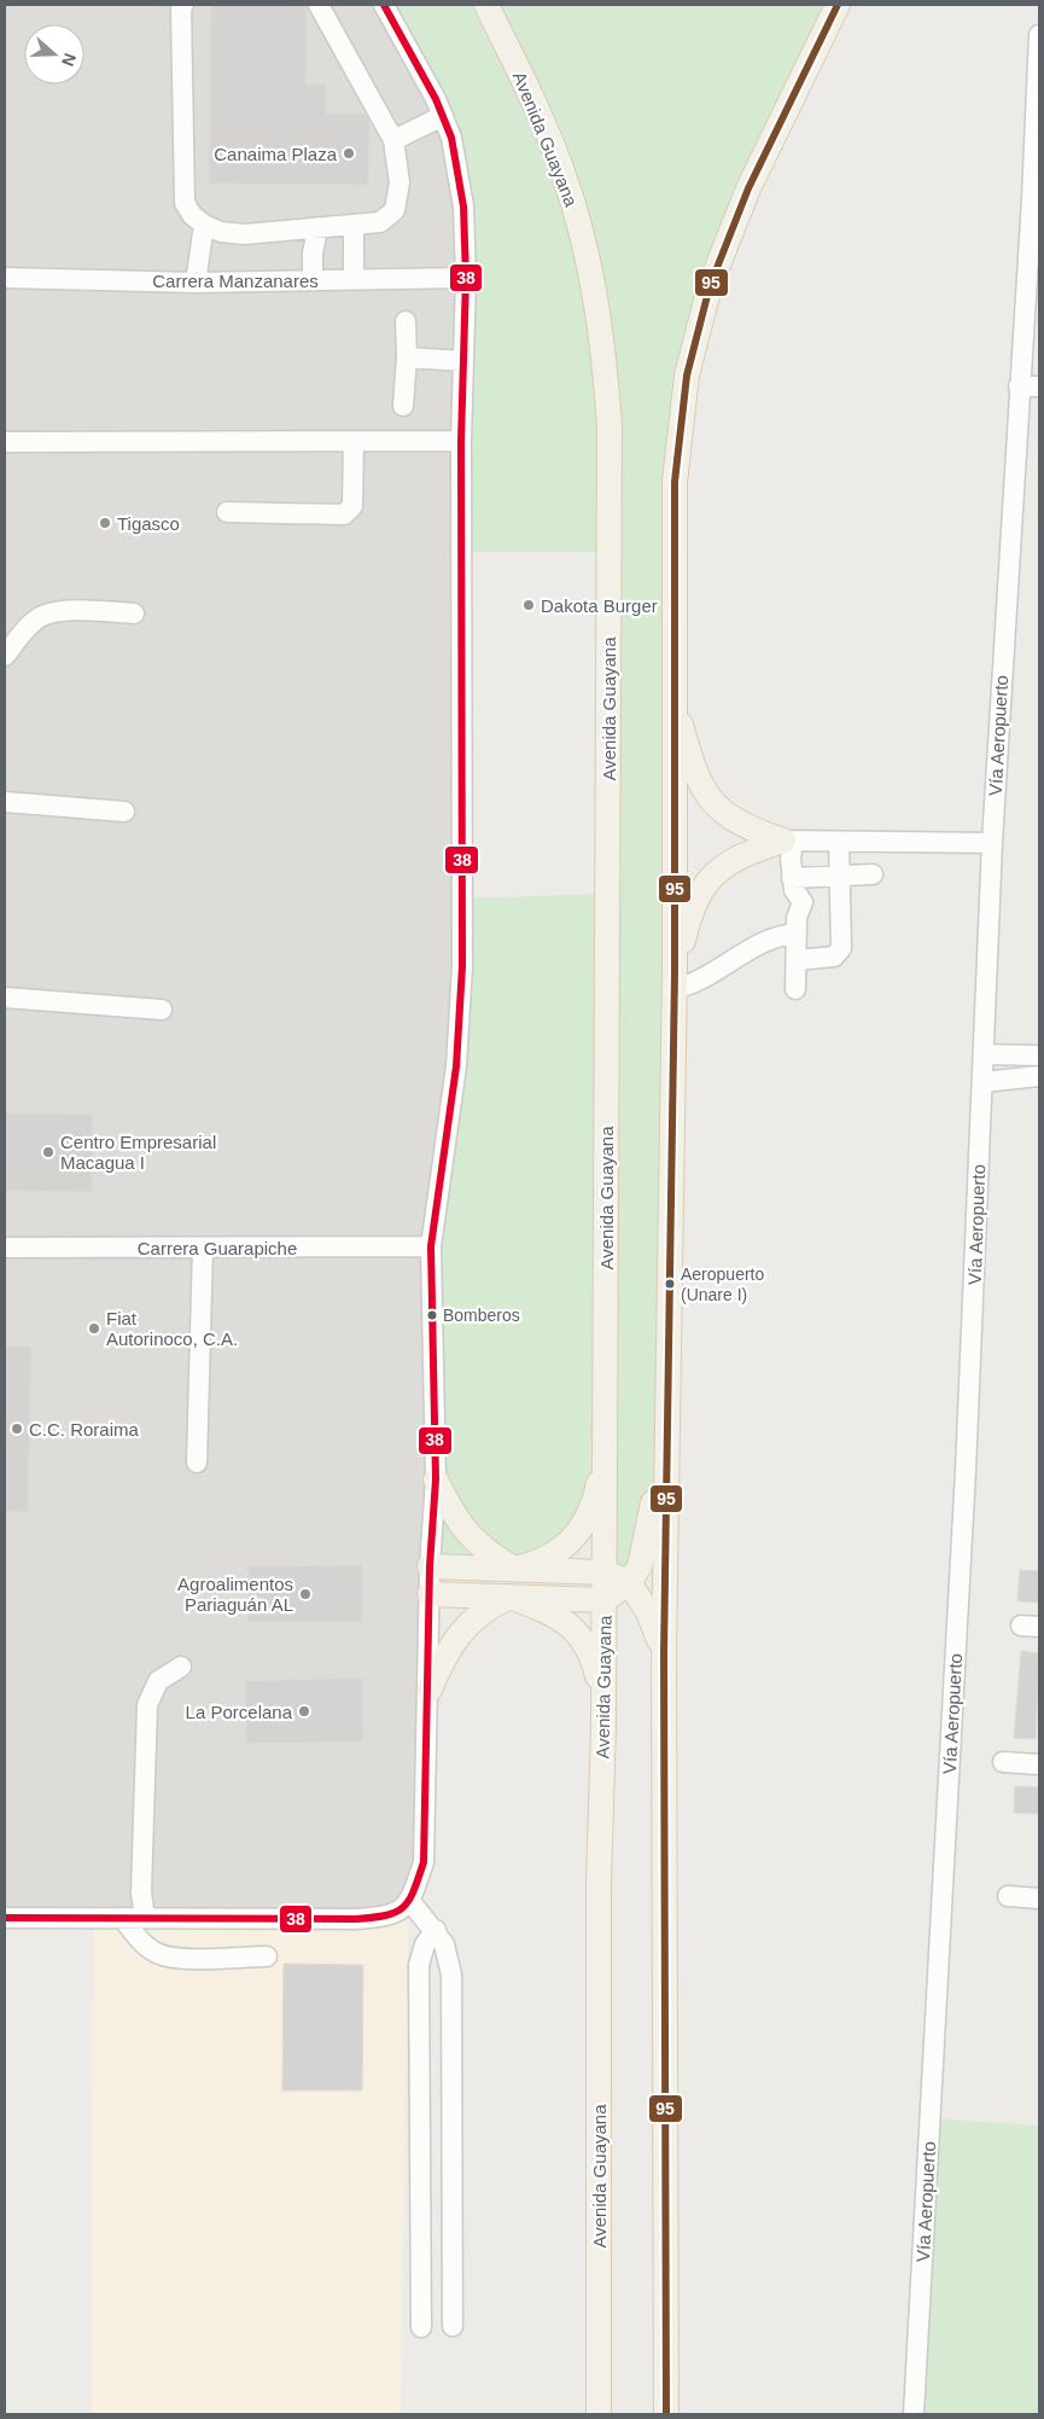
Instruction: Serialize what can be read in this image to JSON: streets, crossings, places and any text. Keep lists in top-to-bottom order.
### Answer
{
  "streets": {
    "main road": ["Avenida Guayana"],
    "street": ["Carrera Manzanares", "Vía Aeropuerto", "Carrera Guarapiche"]
  },
  "places": [
    "Canaima Plaza",
    "Tigasco",
    "Dakota Burger",
    "Centro Empresarial Macagua I",
    "Aeropuerto (Unare I)",
    "Bomberos",
    "Fiat Autorinoco, C.A.",
    "C.C. Roraima",
    "Agroalimentos Pariaguán AL",
    "La Porcelana"
  ],
  "lines": ["transit line 38", "transit line 95"],
  "north": "right"
}
